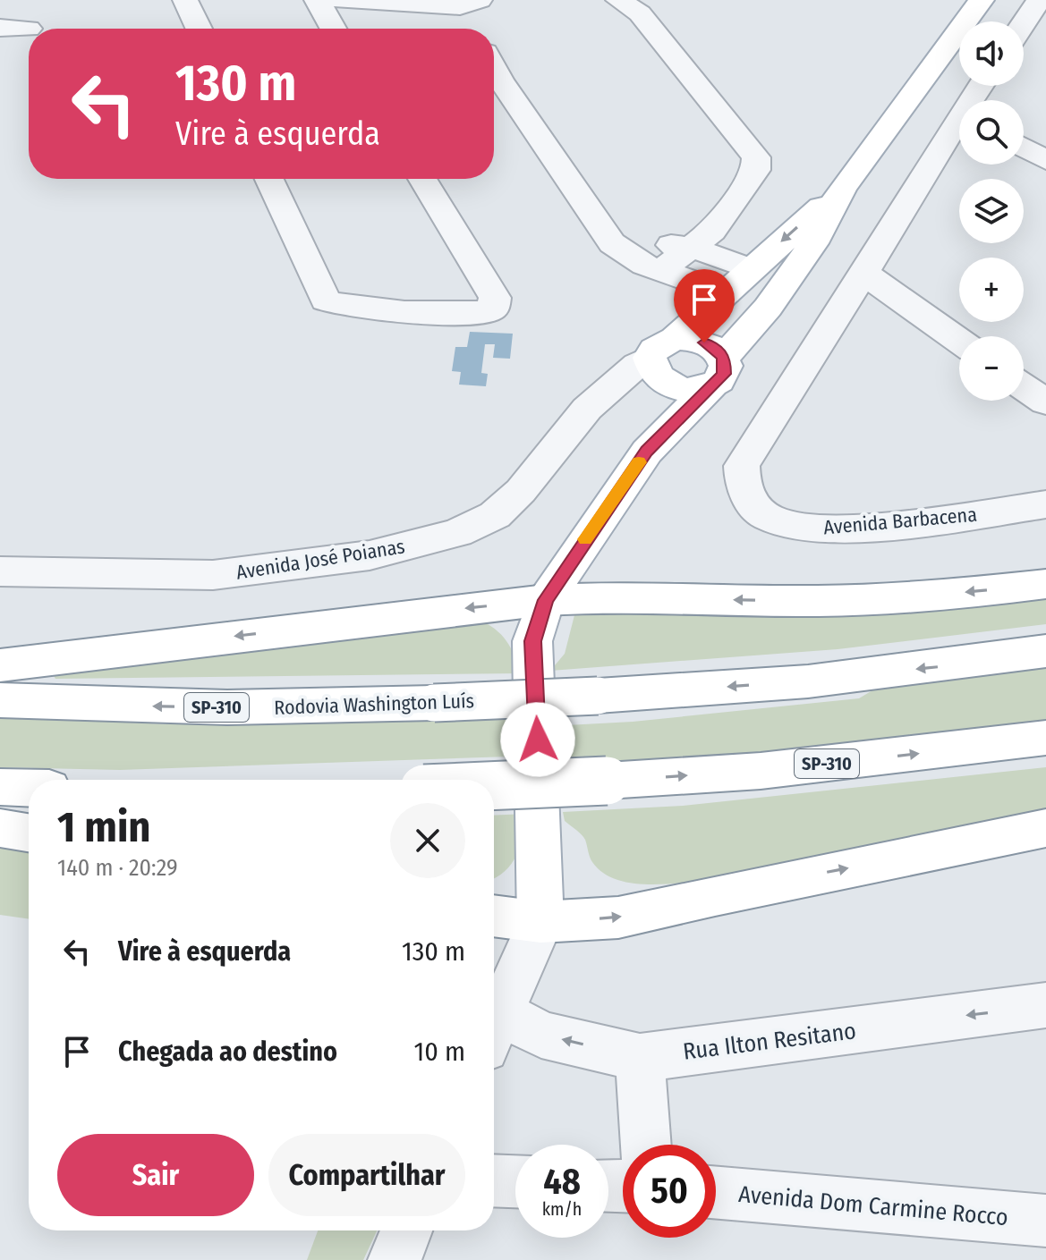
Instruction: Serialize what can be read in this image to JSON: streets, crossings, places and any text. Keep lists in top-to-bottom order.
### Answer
{
  "streets": {
    "main road": ["Rodovia Washington Luís", "SP-310"],
    "street": [
      "Avenida Barbacena",
      "Avenida José Poianas",
      "Rua Ilton Resitano",
      "Avenida Dom Carmine Rocco"
    ]
  },
  "one_way": ["Rua Ilton Resitano"],
  "page": {
    "map_buttons": ["+", "−"],
    "turn": ["130 m", "Vire à esquerda"],
    "heading": ["1 min", "140 m · 20:29"],
    "list": [
      {
        "name": "Vire à esquerda",
        "value": "130 m"
      },
      {
        "name": "Chegada ao destino",
        "value": "10 m"
      }
    ],
    "buttons": ["Sair", "Compartilhar"],
    "speed": "48 km/h",
    "limit": "50"
  }
}
